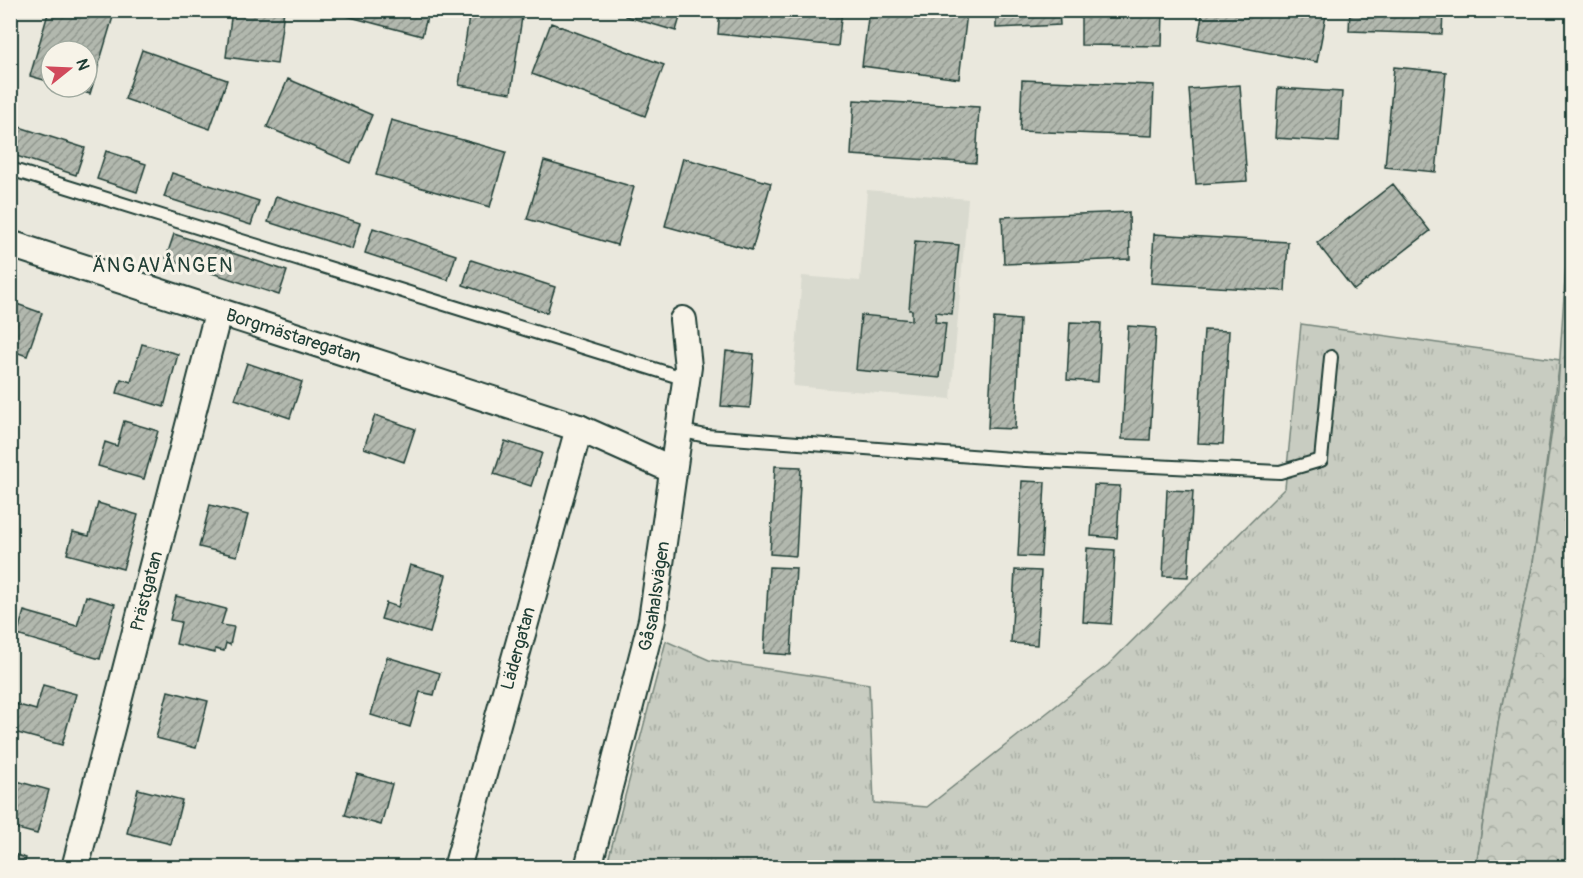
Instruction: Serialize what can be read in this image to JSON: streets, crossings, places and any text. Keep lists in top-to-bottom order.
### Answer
{
  "streets": {
    "street": [
      "Borgmästaregatan",
      "Prästgatan",
      "Gåsahalsvägen",
      "Lädergatan"
    ]
  },
  "crossings": [
    ["Borgmästaregatan", "Prästgatan"],
    ["Borgmästaregatan", "Gåsahalsvägen"],
    ["Borgmästaregatan", "Lädergatan"]
  ],
  "districts": ["ÄNGAVÅNGEN"],
  "north": "right"
}
